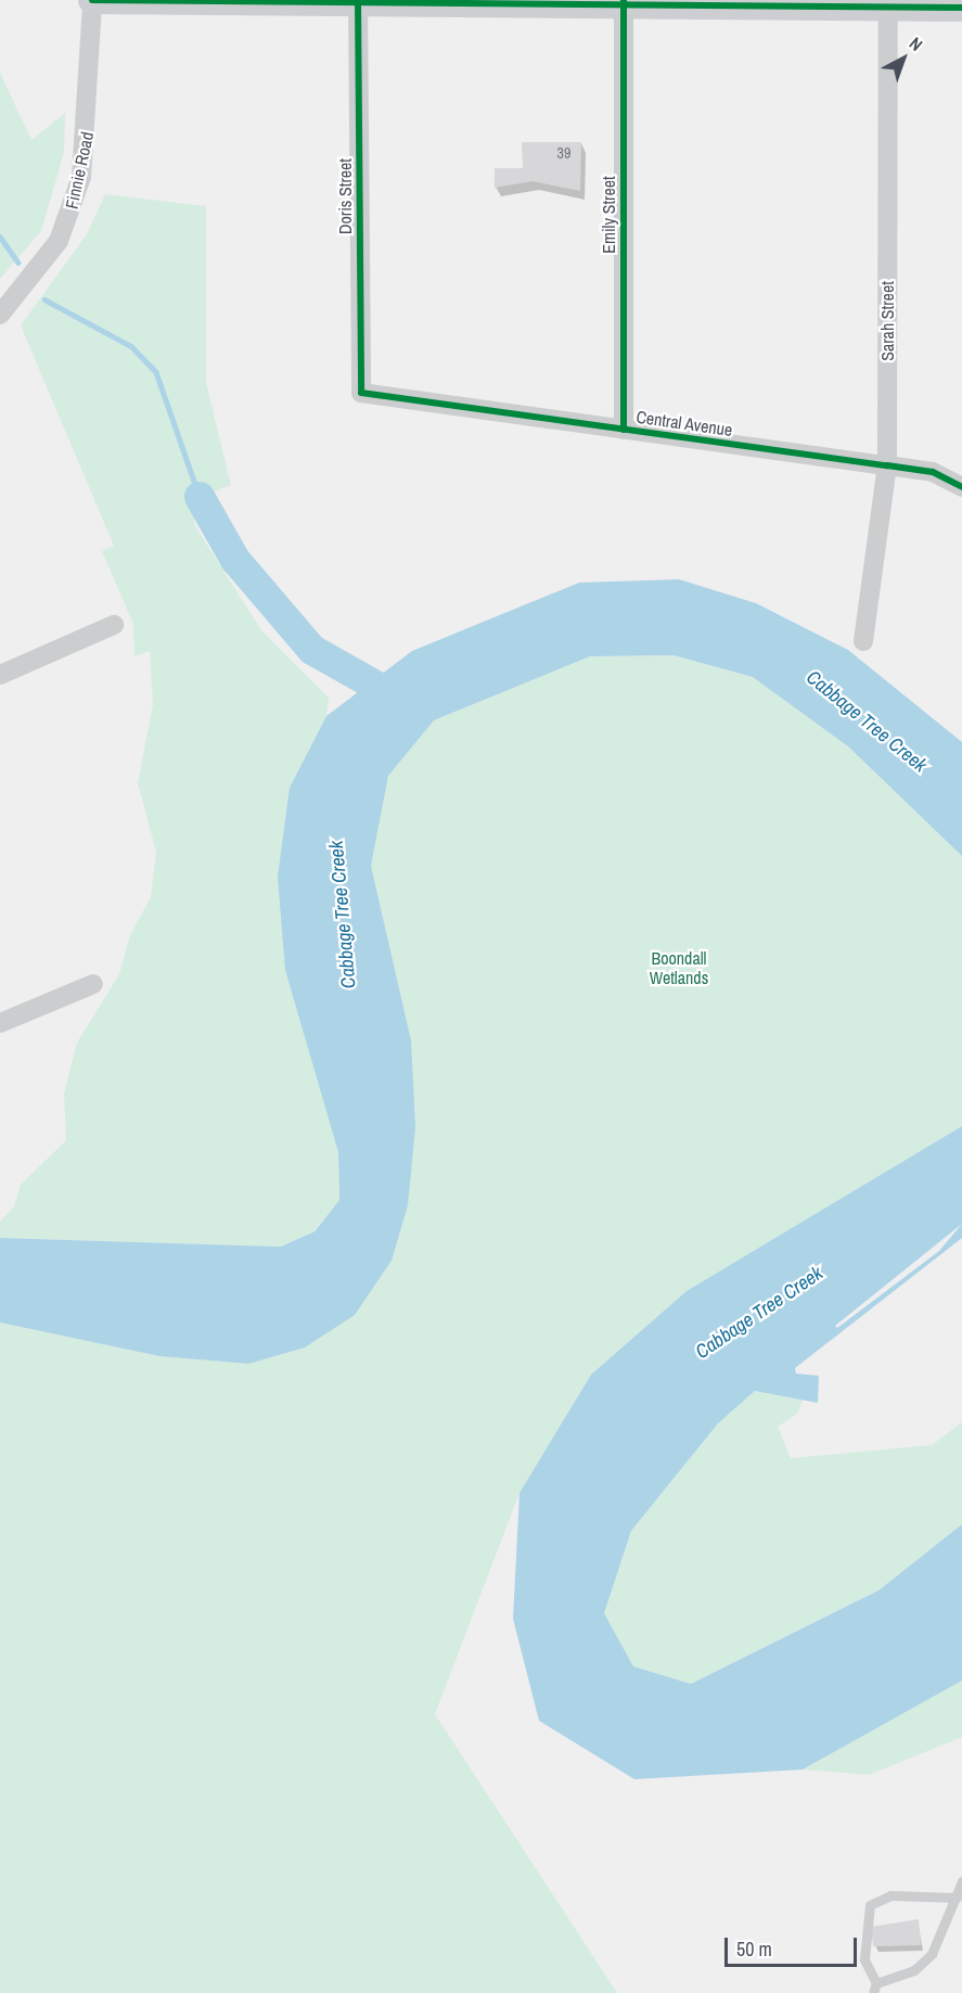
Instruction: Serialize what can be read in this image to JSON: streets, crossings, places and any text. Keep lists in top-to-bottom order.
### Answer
{
  "streets": {
    "street": [
      "Finnie Road",
      "Doris Street",
      "Emily Street",
      "Sarah Street",
      "Central Avenue"
    ]
  },
  "crossings": [
    ["Doris Street", "Central Avenue"],
    ["Emily Street", "Central Avenue"],
    ["Sarah Street", "Central Avenue"]
  ],
  "water": ["Cabbage Tree Creek"],
  "parks": ["Boondall Wetlands"],
  "house_numbers": ["39"],
  "scale_bar": "50 m",
  "north": "top right"
}
